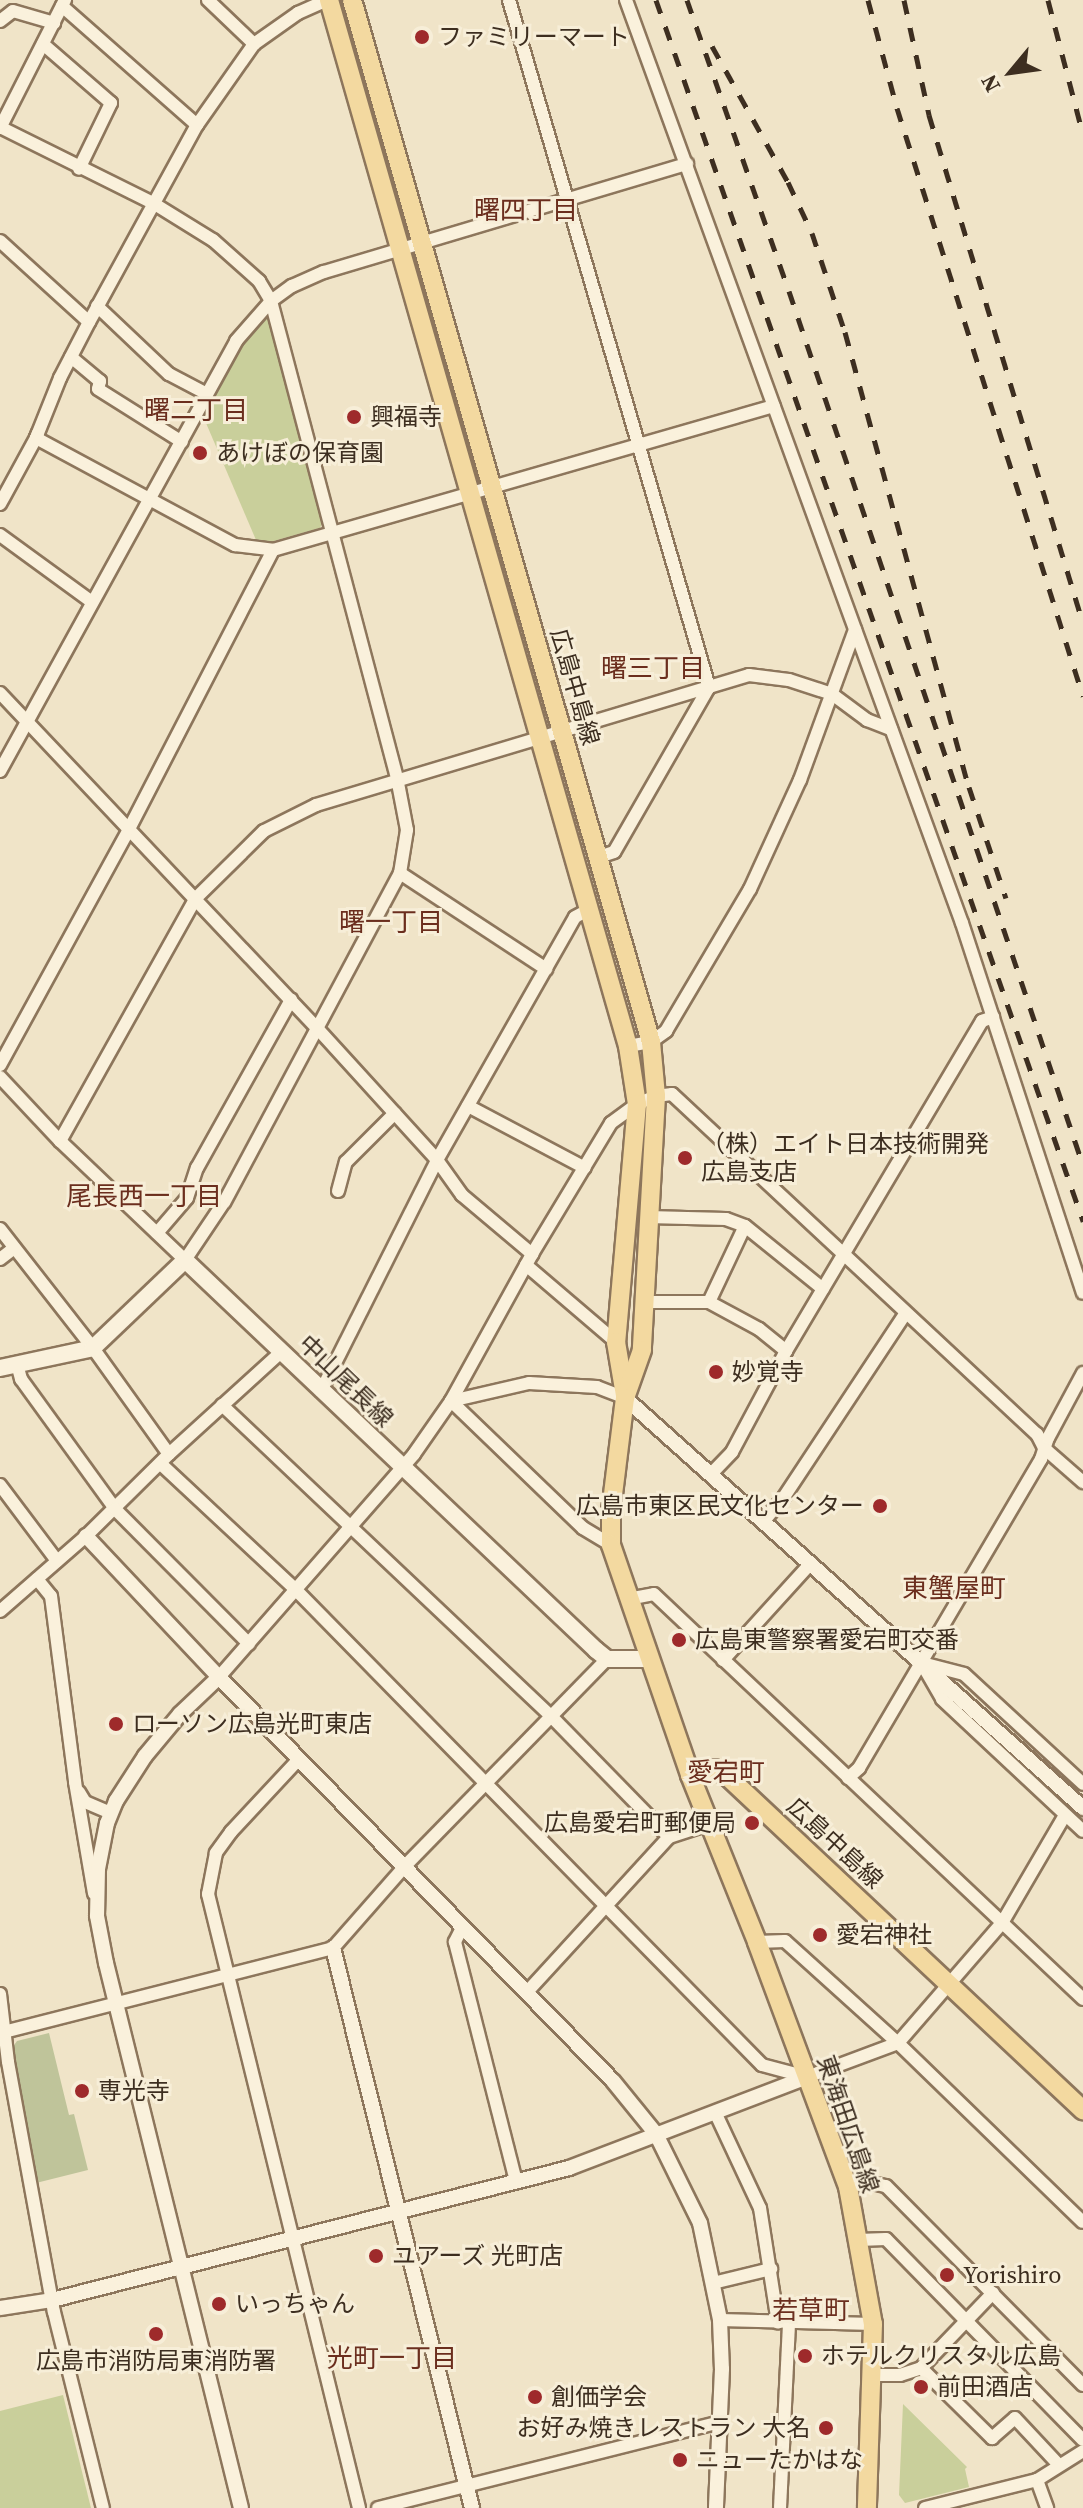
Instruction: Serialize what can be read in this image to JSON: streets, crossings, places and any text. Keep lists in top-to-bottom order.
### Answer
{
  "streets": {
    "main road": ["広島中島線", "中山尾長線", "東海田広島線"]
  },
  "crossings": [
    ["広島中島線", "東海田広島線"]
  ],
  "districts": [
    "曙四丁目",
    "曙二丁目",
    "曙三丁目",
    "曙一丁目",
    "尾長西一丁目",
    "東蟹屋町",
    "愛宕町",
    "若草町",
    "光町一丁目"
  ],
  "places": [
    "ファミリーマート",
    "興福寺",
    "あけぼの保育園",
    "（株）エイト日本技術開発 広島支店",
    "妙覚寺",
    "広島市東区民文化センター",
    "広島東警察署愛宕町交番",
    "ローソン広島光町東店",
    "広島愛宕町郵便局",
    "愛宕神社",
    "専光寺",
    "ユアーズ 光町店",
    "Yorishiro",
    "いっちゃん",
    "広島市消防局東消防署",
    "ホテルクリスタル広島",
    "前田酒店",
    "創価学会",
    "お好み焼きレストラン 大名",
    "ニューたかはな"
  ],
  "north": "bottom left"
}
